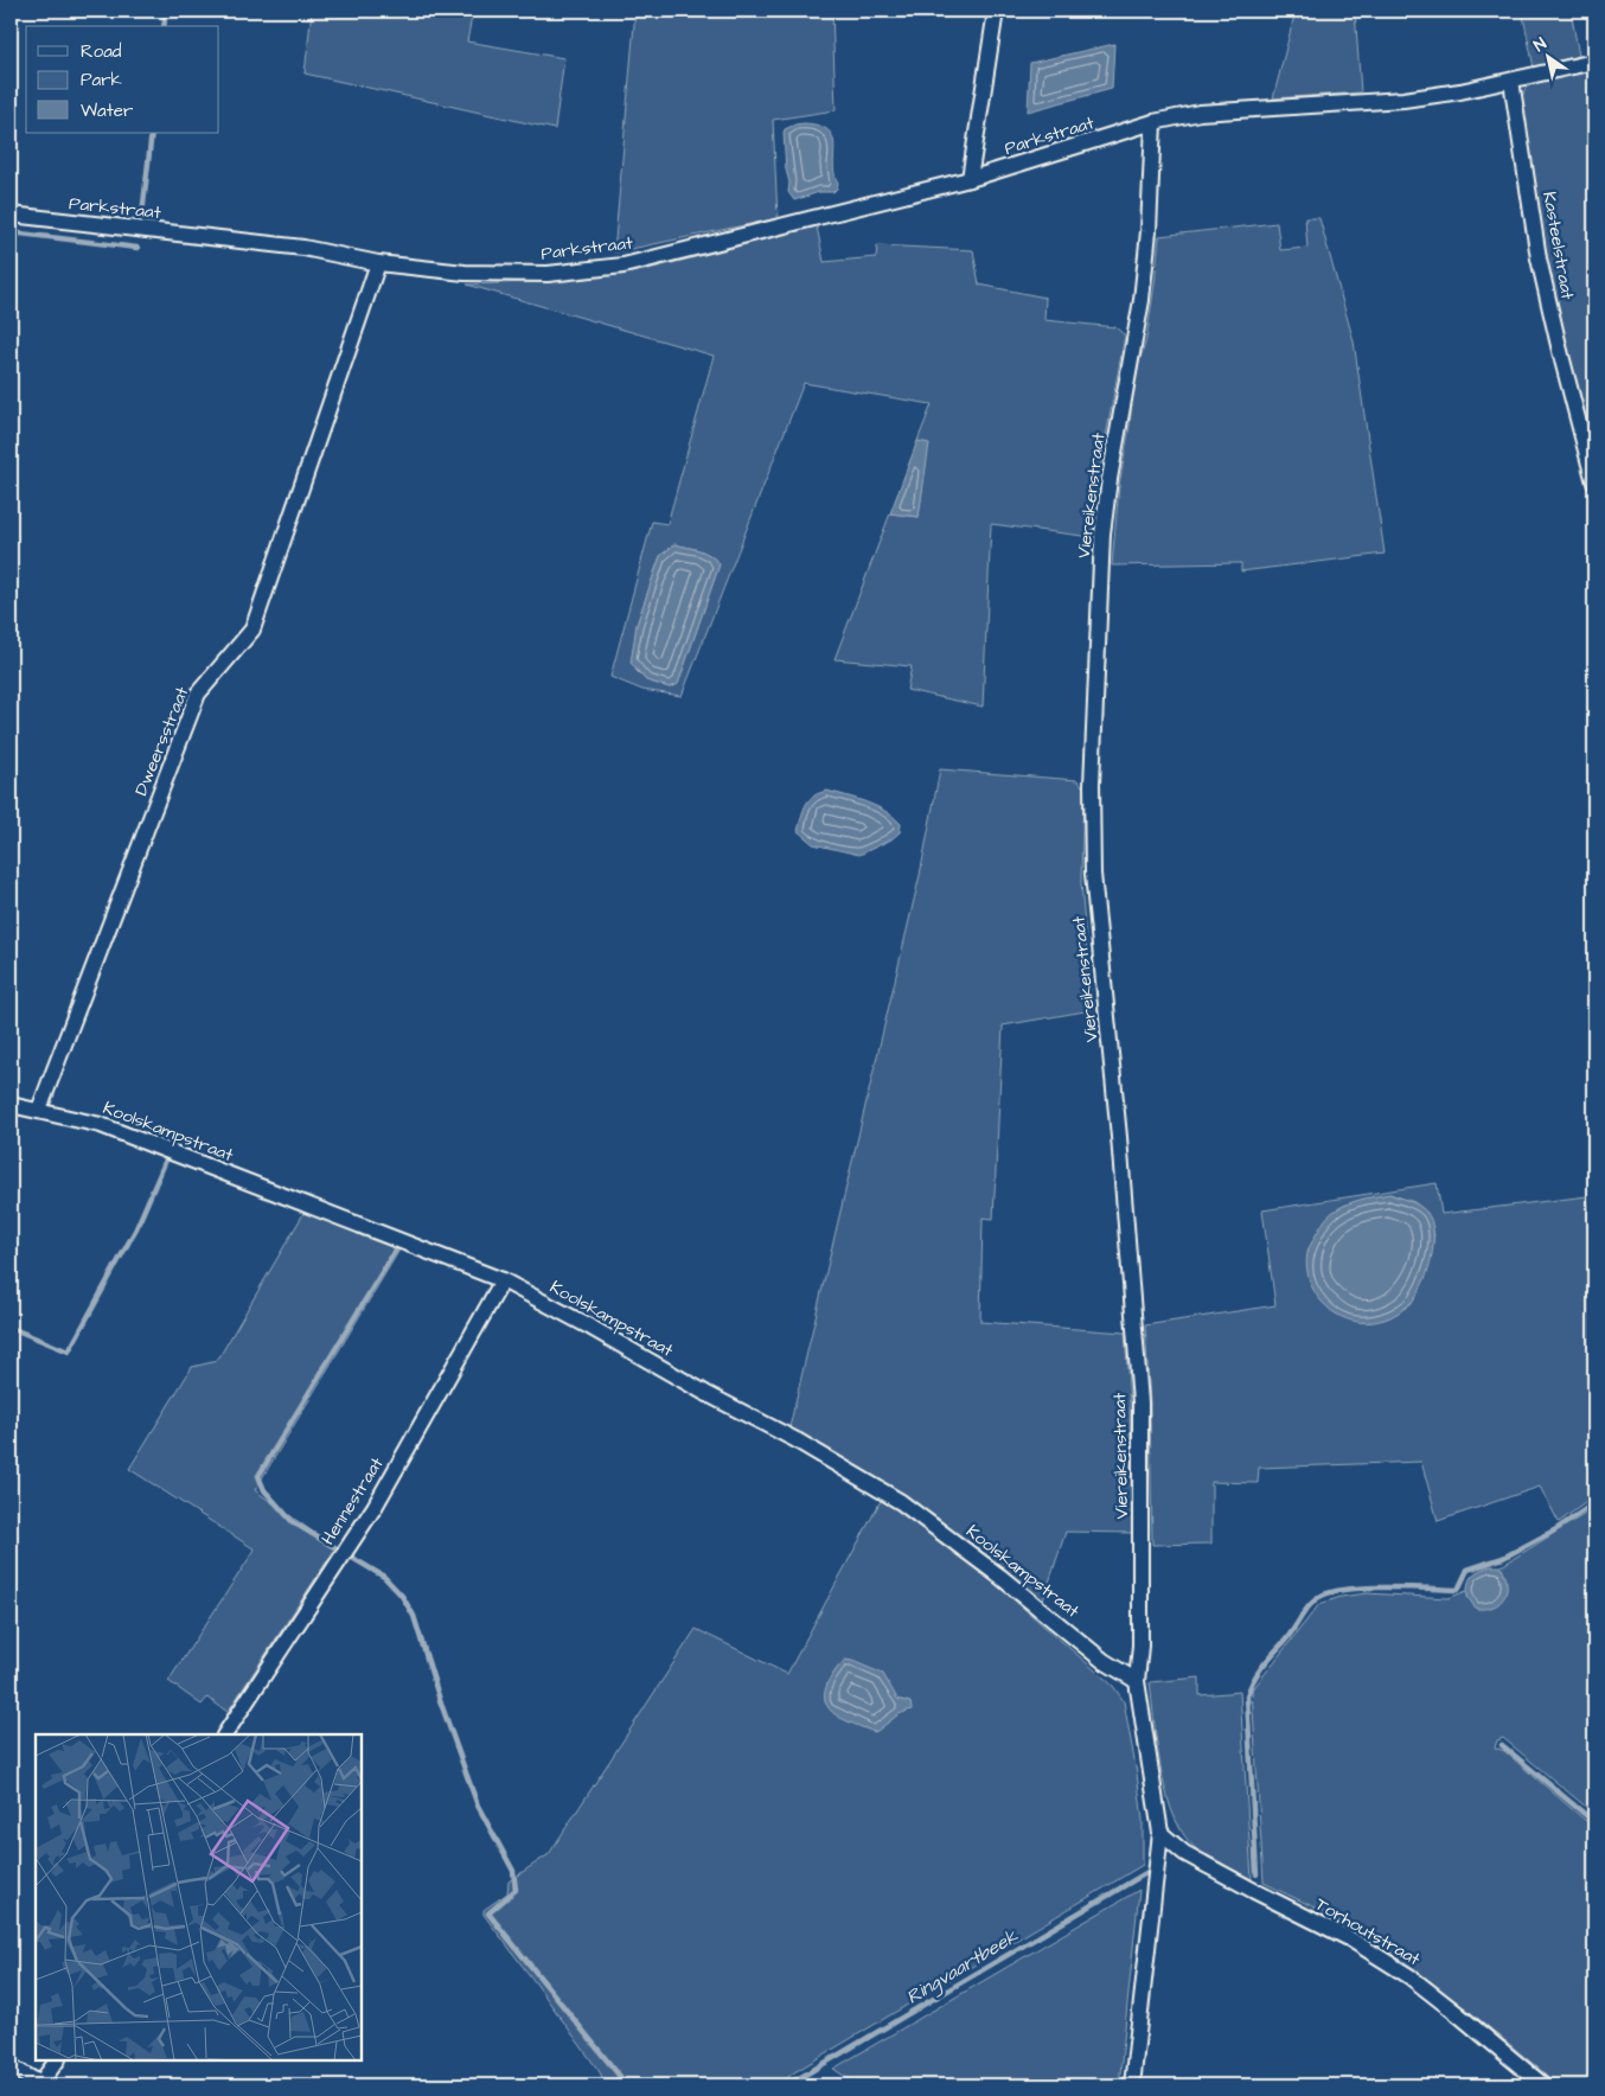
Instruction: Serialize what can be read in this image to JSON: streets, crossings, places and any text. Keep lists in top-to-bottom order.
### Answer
{
  "streets": {
    "street": [
      "Parkstraat",
      "Kasteelstraat",
      "Viereikenstraat",
      "Dweersstraat",
      "Koolskampstraat",
      "Hennestraat",
      "Torhoutstraat"
    ]
  },
  "crossings": [
    ["Parkstraat", "Viereikenstraat"],
    ["Parkstraat", "Dweersstraat"],
    ["Viereikenstraat", "Koolskampstraat"],
    ["Viereikenstraat", "Torhoutstraat"],
    ["Dweersstraat", "Koolskampstraat"],
    ["Koolskampstraat", "Hennestraat"]
  ],
  "water": ["Ringvaartbeek"],
  "legend": ["Road", "Park", "Water"],
  "north": "top left"
}
